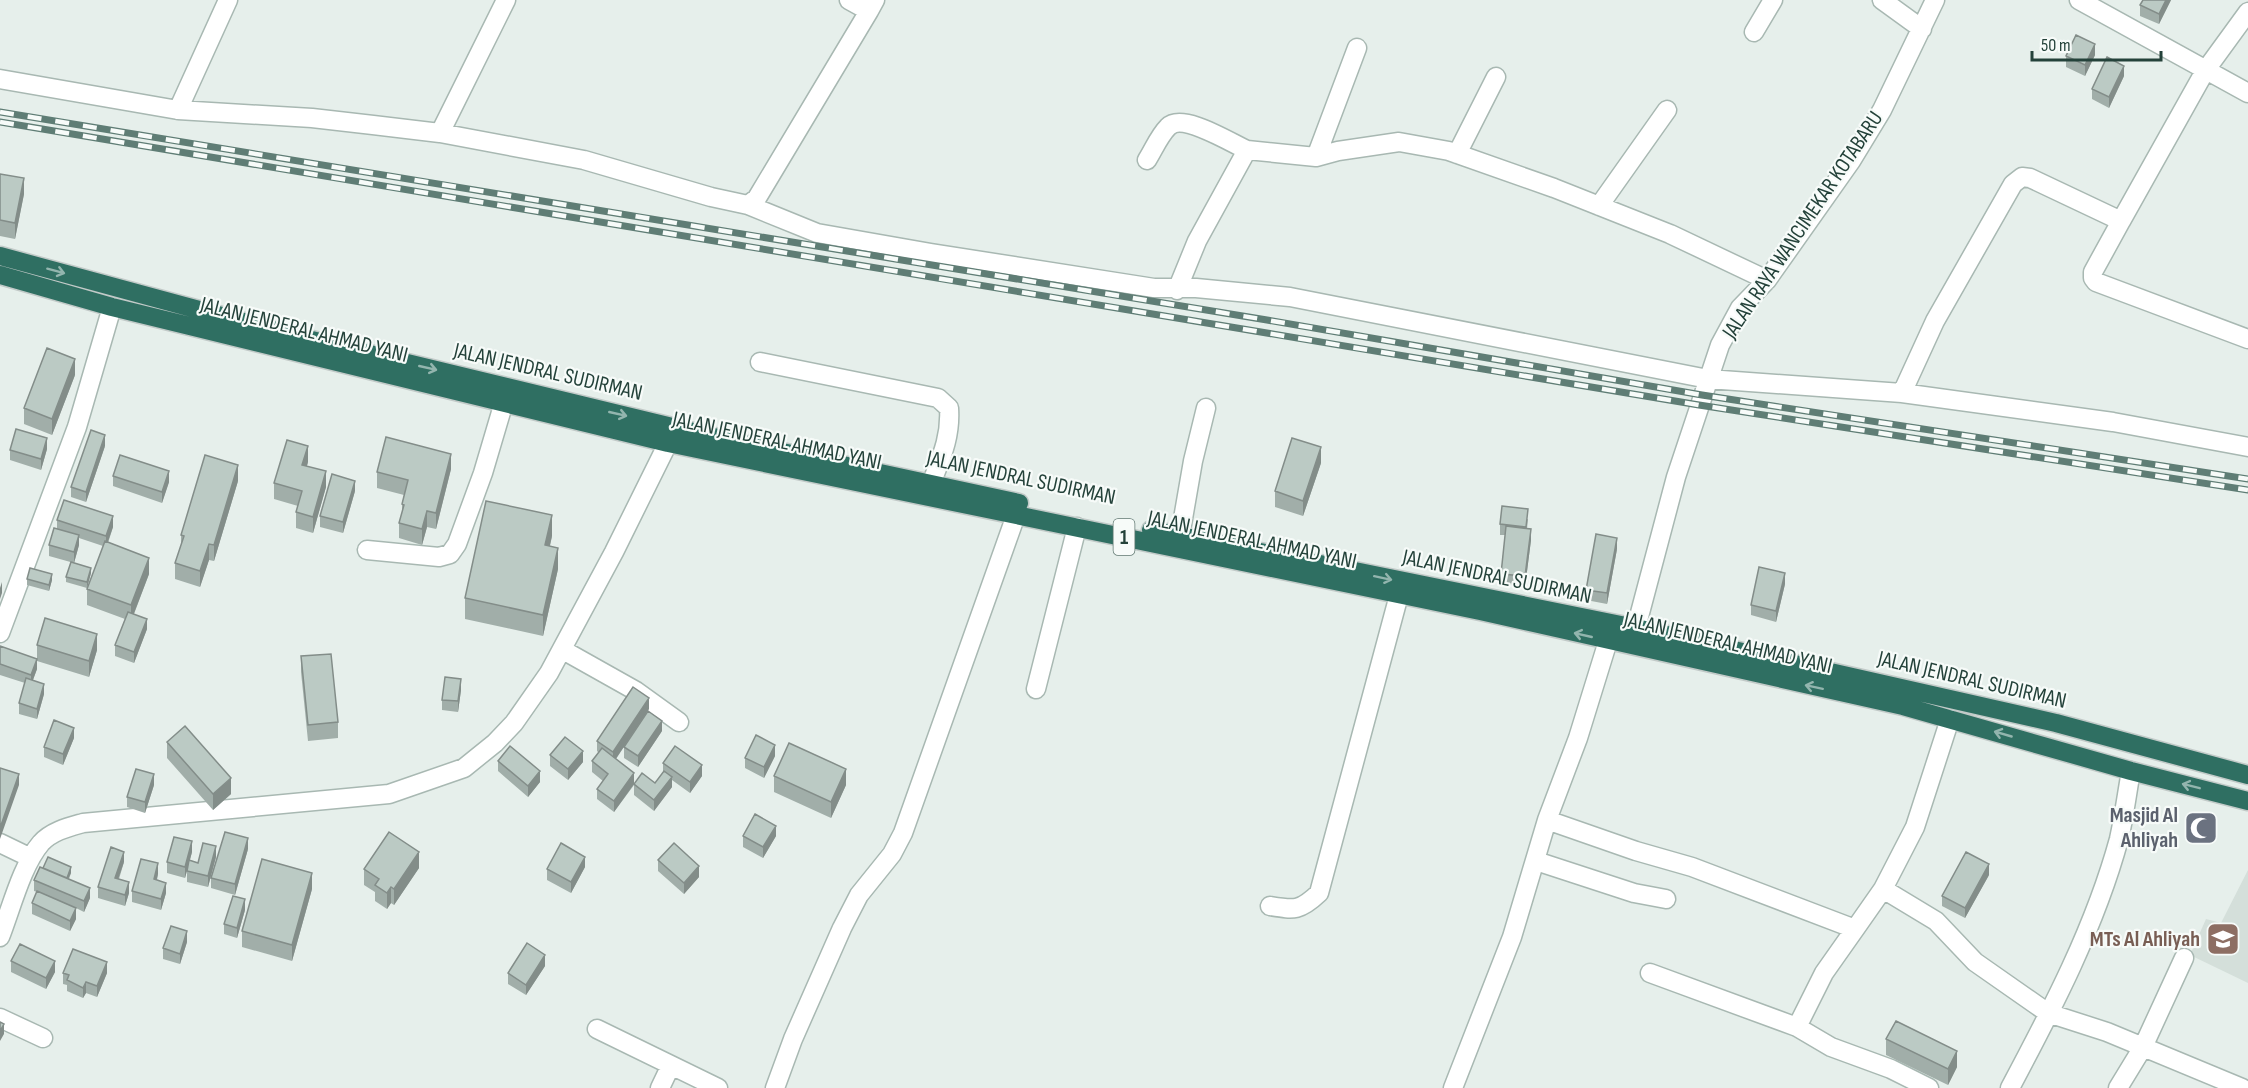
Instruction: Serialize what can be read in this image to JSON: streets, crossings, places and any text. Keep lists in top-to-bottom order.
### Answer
{
  "streets": {
    "highway": ["JALAN JENDERAL AHMAD YANI", "JALAN JENDRAL SUDIRMAN", "1"],
    "street": ["JALAN RAYA WANCIMEKAR KOTABARU"]
  },
  "crossings": [
    ["JALAN RAYA WANCIMEKAR KOTABARU", "JALAN JENDRAL SUDIRMAN"]
  ],
  "one_way": ["JALAN JENDERAL AHMAD YANI", "JALAN JENDRAL SUDIRMAN"],
  "places": {
    "mosque": ["Masjid Al Ahliyah"],
    "school or university": ["MTs Al Ahliyah"]
  },
  "scale_bar": "50 m"
}
